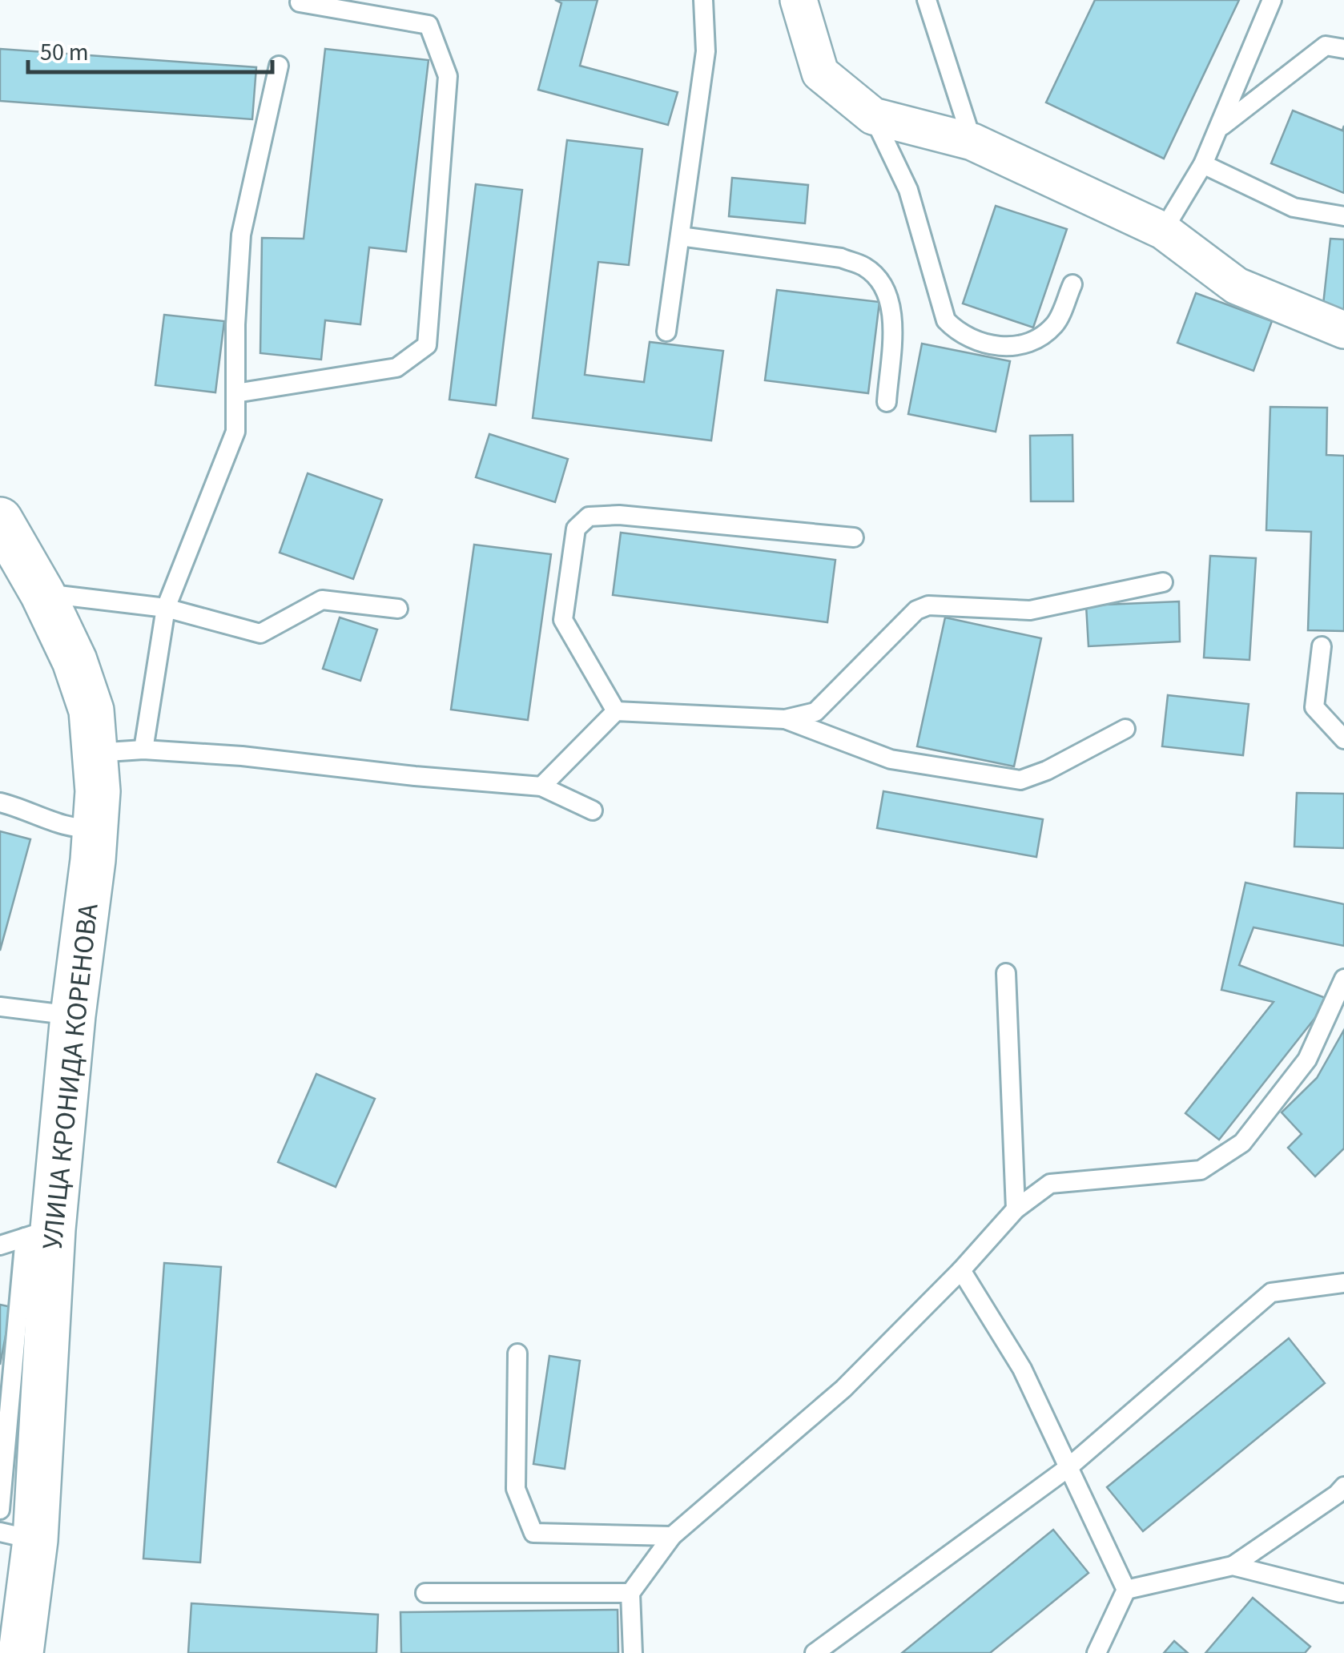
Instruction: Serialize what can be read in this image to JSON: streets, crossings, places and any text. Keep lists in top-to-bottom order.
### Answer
{
  "streets": {
    "street": ["УЛИЦА КРОНИДА КОРЕНОВА"]
  },
  "scale_bar": "50 m"
}
